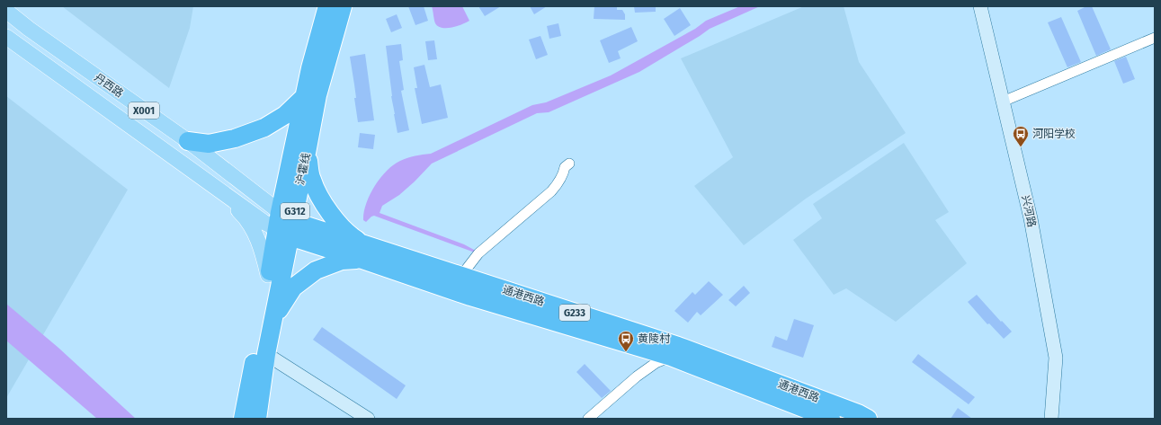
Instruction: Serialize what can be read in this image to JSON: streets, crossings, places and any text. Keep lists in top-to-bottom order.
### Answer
{
  "streets": {
    "highway": [
      "沪霍线",
      "G312",
      "通港西路",
      "G233"
    ],
    "main road": ["丹西路", "X001"],
    "street": ["兴河路"]
  },
  "crossings": [
    ["丹西路", "沪霍线"],
    ["丹西路", "通港西路"],
    ["沪霍线", "通港西路"]
  ],
  "places": {
    "bus stop": ["河阳学校", "黄陵村"]
  }
}
